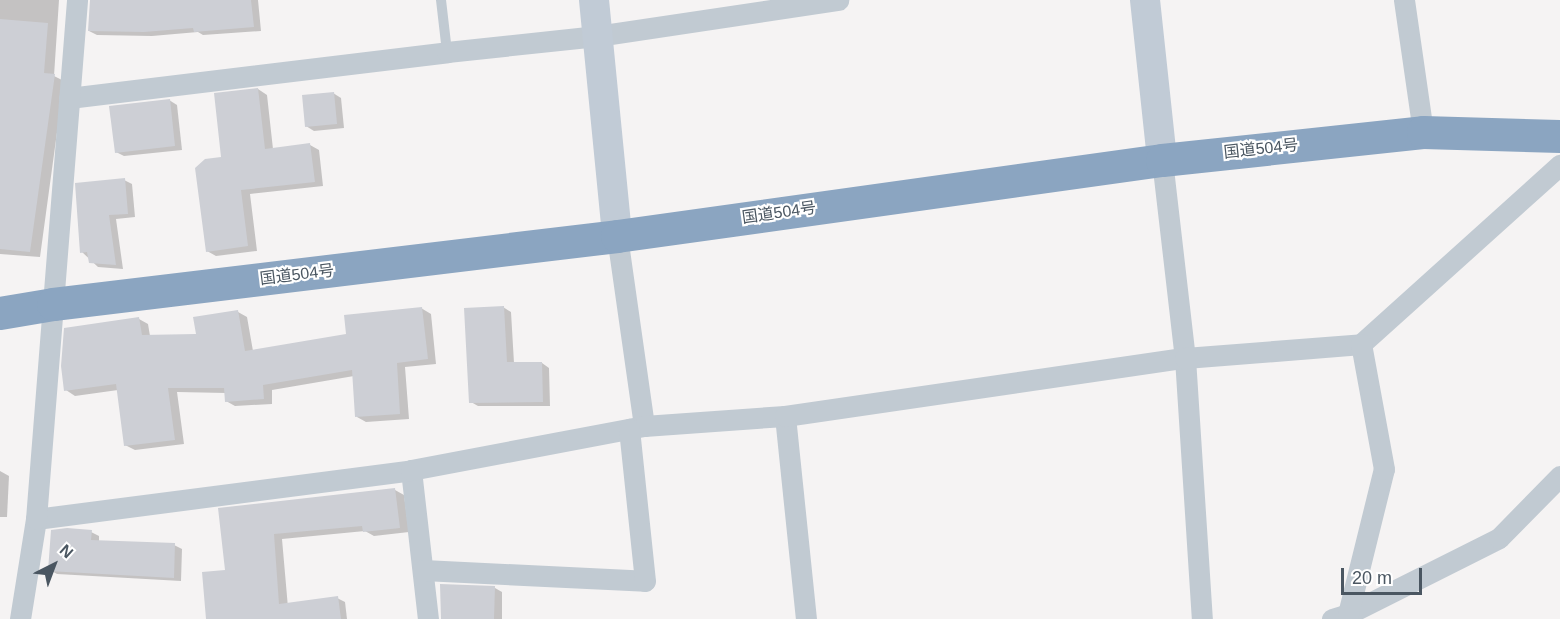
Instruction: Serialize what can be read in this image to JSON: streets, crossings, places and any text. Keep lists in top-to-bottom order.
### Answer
{
  "streets": {
    "highway": ["国道504号"]
  },
  "scale_bar": "20 m",
  "north": "top right"
}
